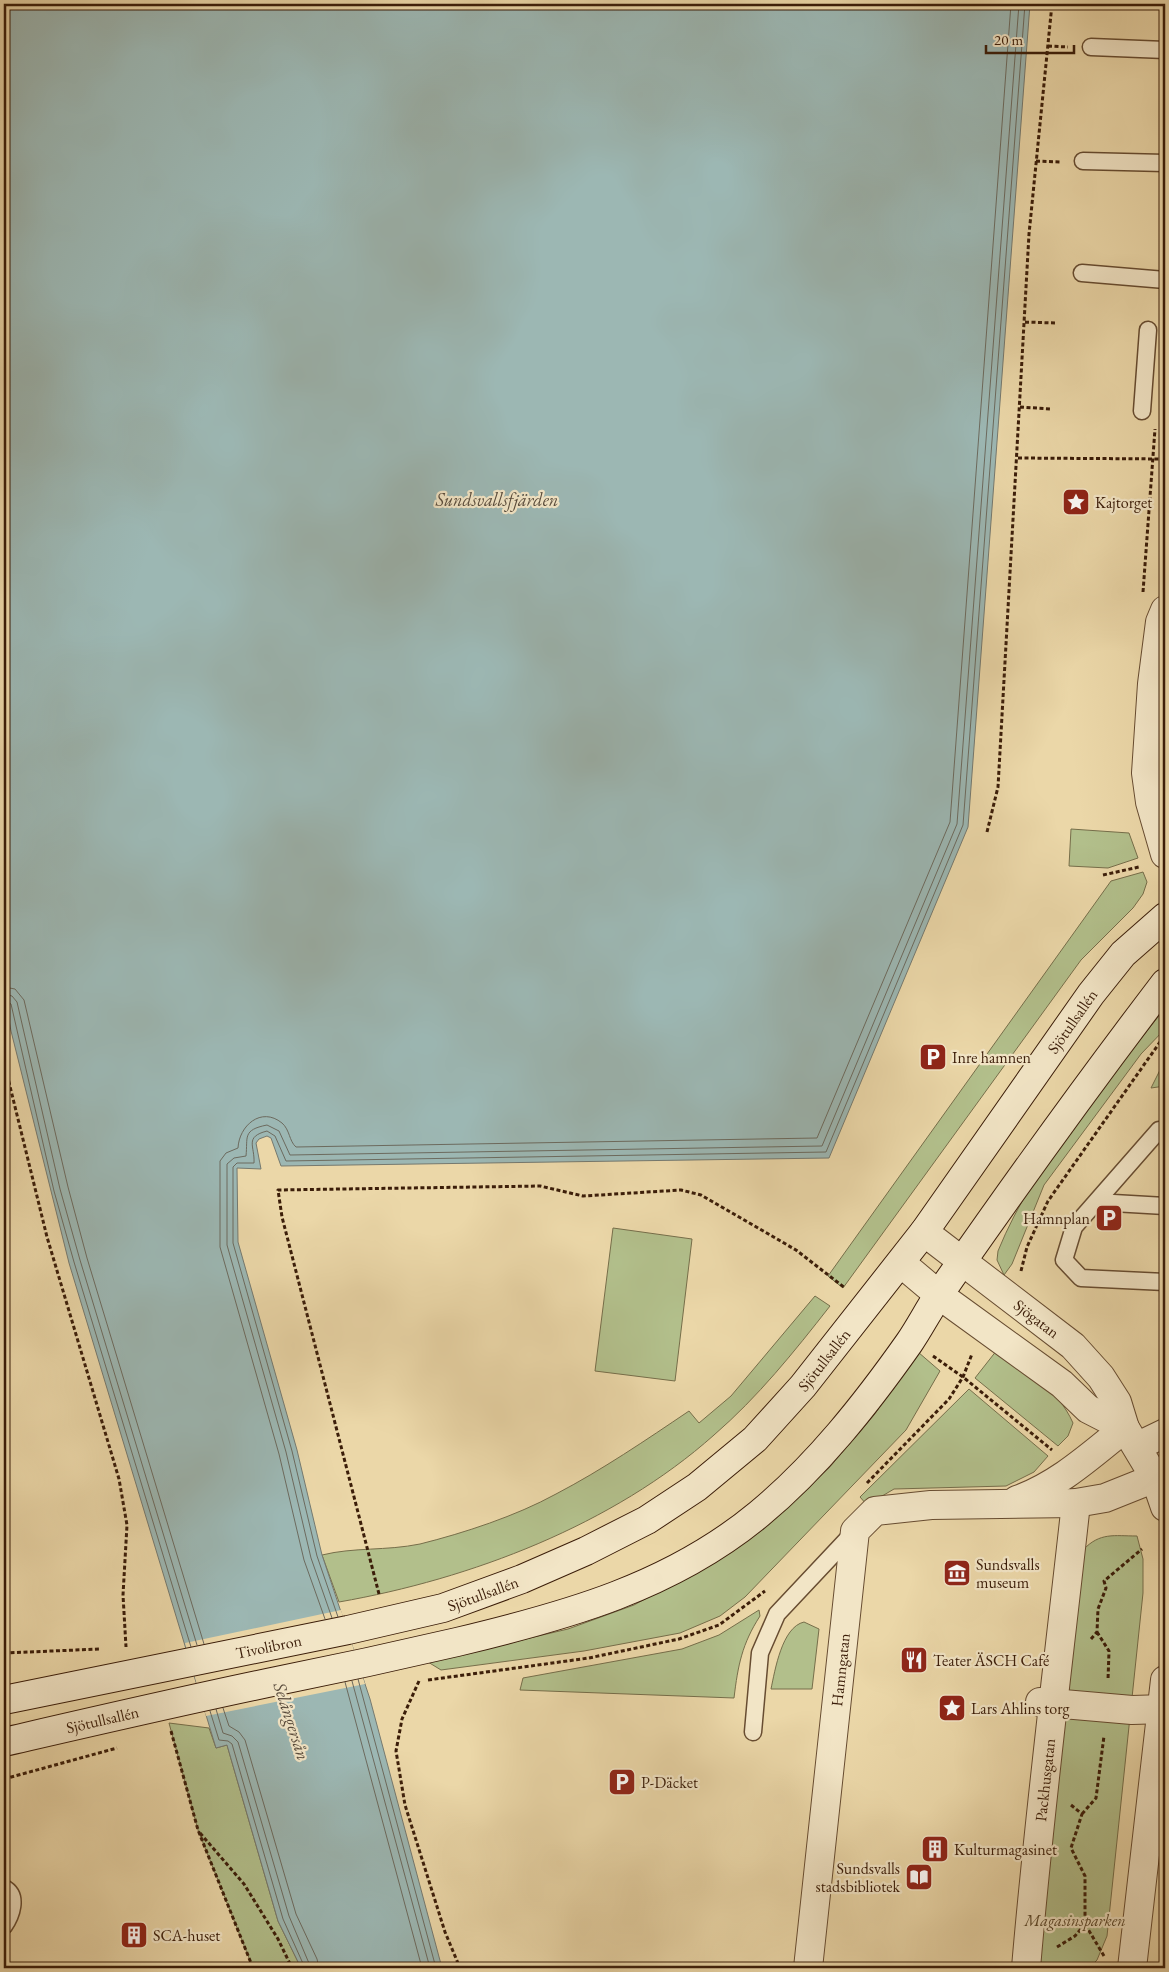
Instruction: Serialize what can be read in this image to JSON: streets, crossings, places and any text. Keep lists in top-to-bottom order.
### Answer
{
  "streets": {
    "main road": [
      "Sjötullsallén",
      "Sjögatan",
      "Tivolibron",
      "Hamngatan",
      "Packhusgatan"
    ]
  },
  "crossings": [
    ["Sjötullsallén", "Sjögatan"],
    ["Sjötullsallén", "Tivolibron"]
  ],
  "water": ["Sundsvallsfjärden", "Selångersån"],
  "parks": ["Magasinsparken"],
  "places": {
    "place": ["Kajtorget", "Lars Ahlins torg"],
    "parking": ["Inre hamnen", "Hamnplan", "P-Däcket"],
    "museum": ["Sundsvalls museum"],
    "restaurant": ["Teater ÄSCH Café"],
    "building": ["Kulturmagasinet", "SCA-huset"],
    "library": ["Sundsvalls stadsbibliotek"]
  },
  "scale_bar": "20 m"
}
